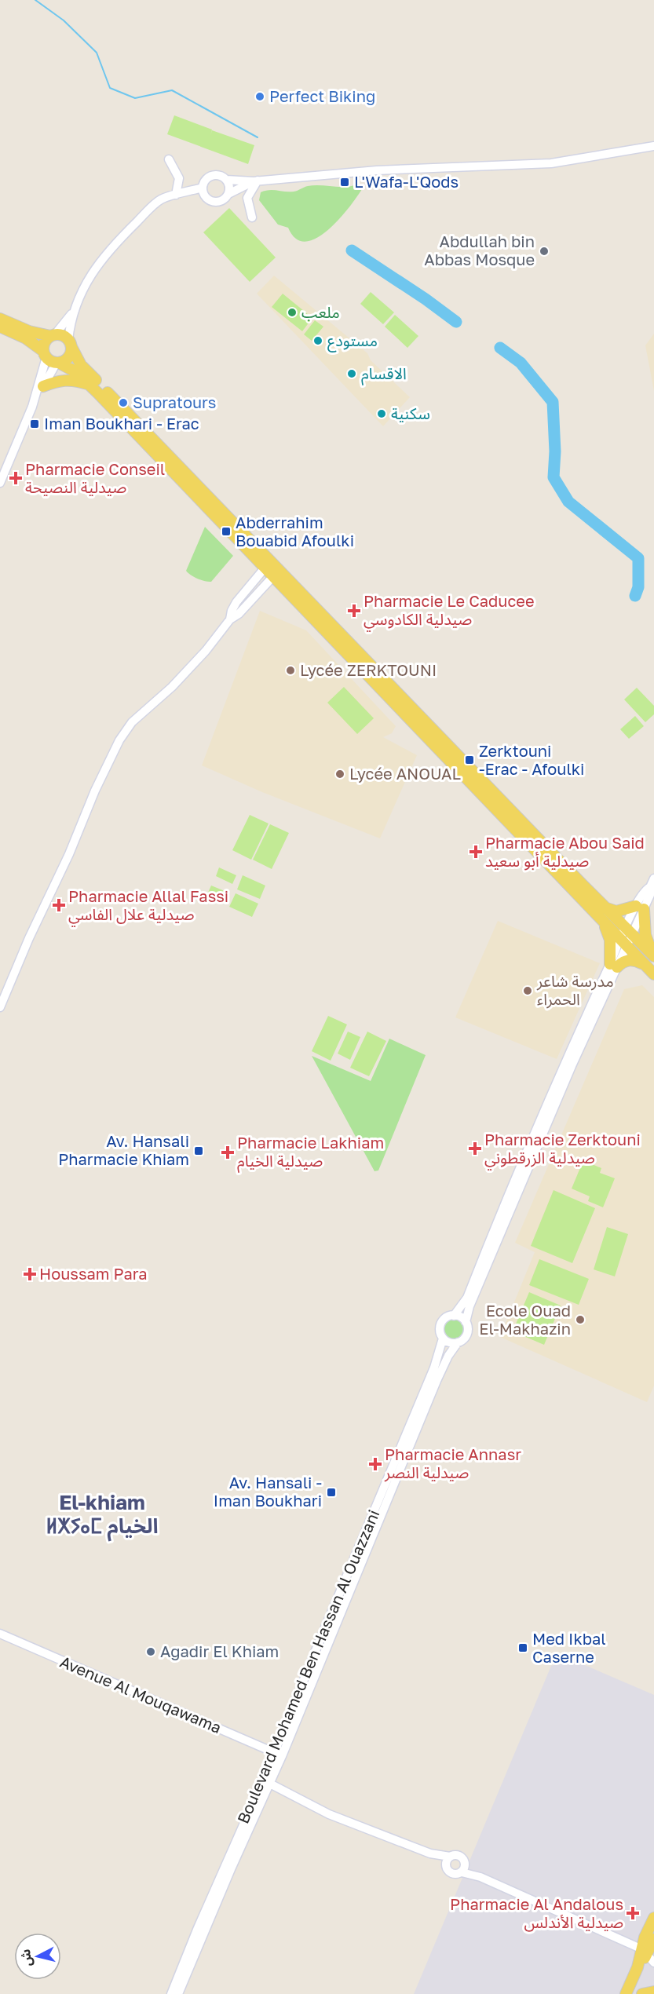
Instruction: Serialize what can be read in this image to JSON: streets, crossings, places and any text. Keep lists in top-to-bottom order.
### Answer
{
  "streets": {
    "street": ["Boulevard Mohamed Ben Hassan Al Ouazzani", "Avenue Al Mouqawama"]
  },
  "crossings": [
    ["Boulevard Mohamed Ben Hassan Al Ouazzani", "Avenue Al Mouqawama"]
  ],
  "districts": ["El-khiam ⵍⵅⵢⴰⵎ الخيام"],
  "places": {
    "other": [
      "Perfect Biking",
      "Abdullah bin Abbas Mosque",
      "ملعب",
      "مستودع",
      "الاقسام",
      "Supratours",
      "سكنية",
      "Lycée ZERKTOUNI",
      "Lycée ANOUAL",
      "مدرسة شاعر الحمراء",
      "Ecole Ouad El-Makhazin",
      "Agadir El Khiam"
    ],
    "transit": [
      "L'Wafa-L'Qods",
      "Iman Boukhari - Erac",
      "Abderrahim Bouabid Afoulki",
      "Zerktouni -Erac - Afoulki",
      "Av. Hansali Pharmacie Khiam",
      "Av. Hansali - Iman Boukhari",
      "Med Ikbal Caserne"
    ],
    "health": [
      "Pharmacie Conseil صيدلية النصيحة",
      "Pharmacie Le Caducee صيدلية الكادوسي",
      "Pharmacie Abou Said صيدلية أبو سعيد",
      "Pharmacie Allal Fassi صيدلية علال الفاسي",
      "Pharmacie Zerktouni صيدلية الزرقطوني",
      "Pharmacie Lakhiam صيدلية الخيام",
      "Houssam Para",
      "Pharmacie Annasr صيدلية النصر",
      "Pharmacie Al Andalous صيدلية الأندلس"
    ]
  },
  "north": "left"
}
